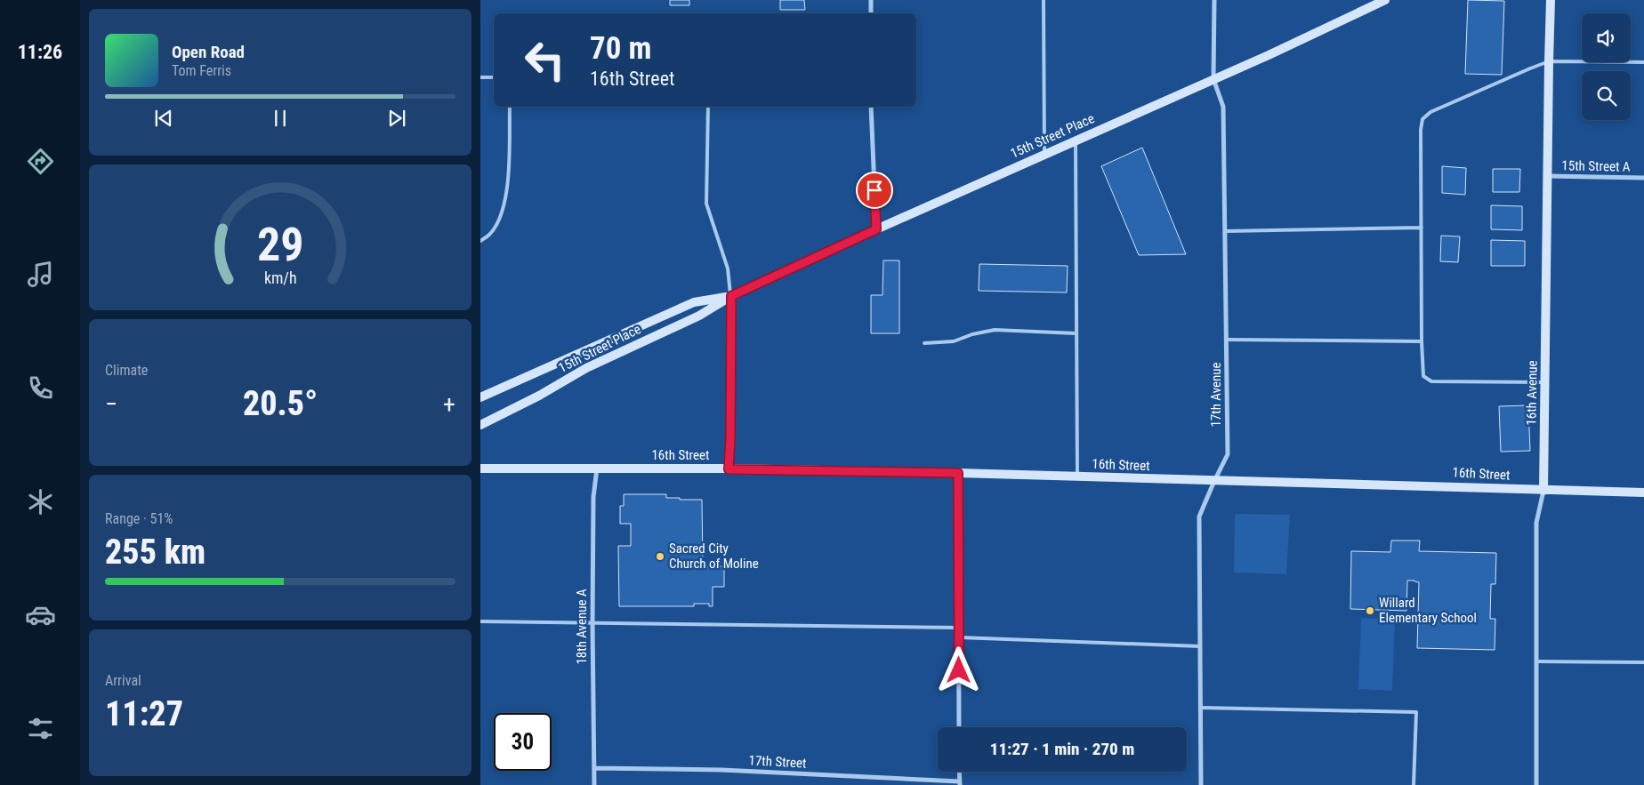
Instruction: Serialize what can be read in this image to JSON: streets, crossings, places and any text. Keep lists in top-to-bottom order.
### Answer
{
  "streets": {
    "street": [
      "15th Street Place",
      "15th Street A",
      "16th Avenue",
      "17th Avenue",
      "16th Street",
      "18th Avenue A",
      "17th Street"
    ]
  },
  "crossings": [
    ["15th Street Place", "17th Avenue"],
    ["15th Street A", "16th Avenue"],
    ["16th Avenue", "16th Street"],
    ["17th Avenue", "16th Street"],
    ["16th Street", "18th Avenue A"],
    ["18th Avenue A", "17th Street"]
  ],
  "places": ["Sacred City Church of Moline", "Willard Elementary School"],
  "page": {
    "tabs": "11:26",
    "turn": ["70 m", "16th Street"],
    "song": ["Open Road", "Tom Ferris"],
    "tile": [
      "Climate",
      ["Range · 51%", "255 km"],
      ["Arrival", "11:27"]
    ],
    "heat": ["−", "20.5°", "+"],
    "limit": "30",
    "trip": "11:27 · 1 min · 270 m",
    "gauge": ["29", "km/h"]
  }
}
